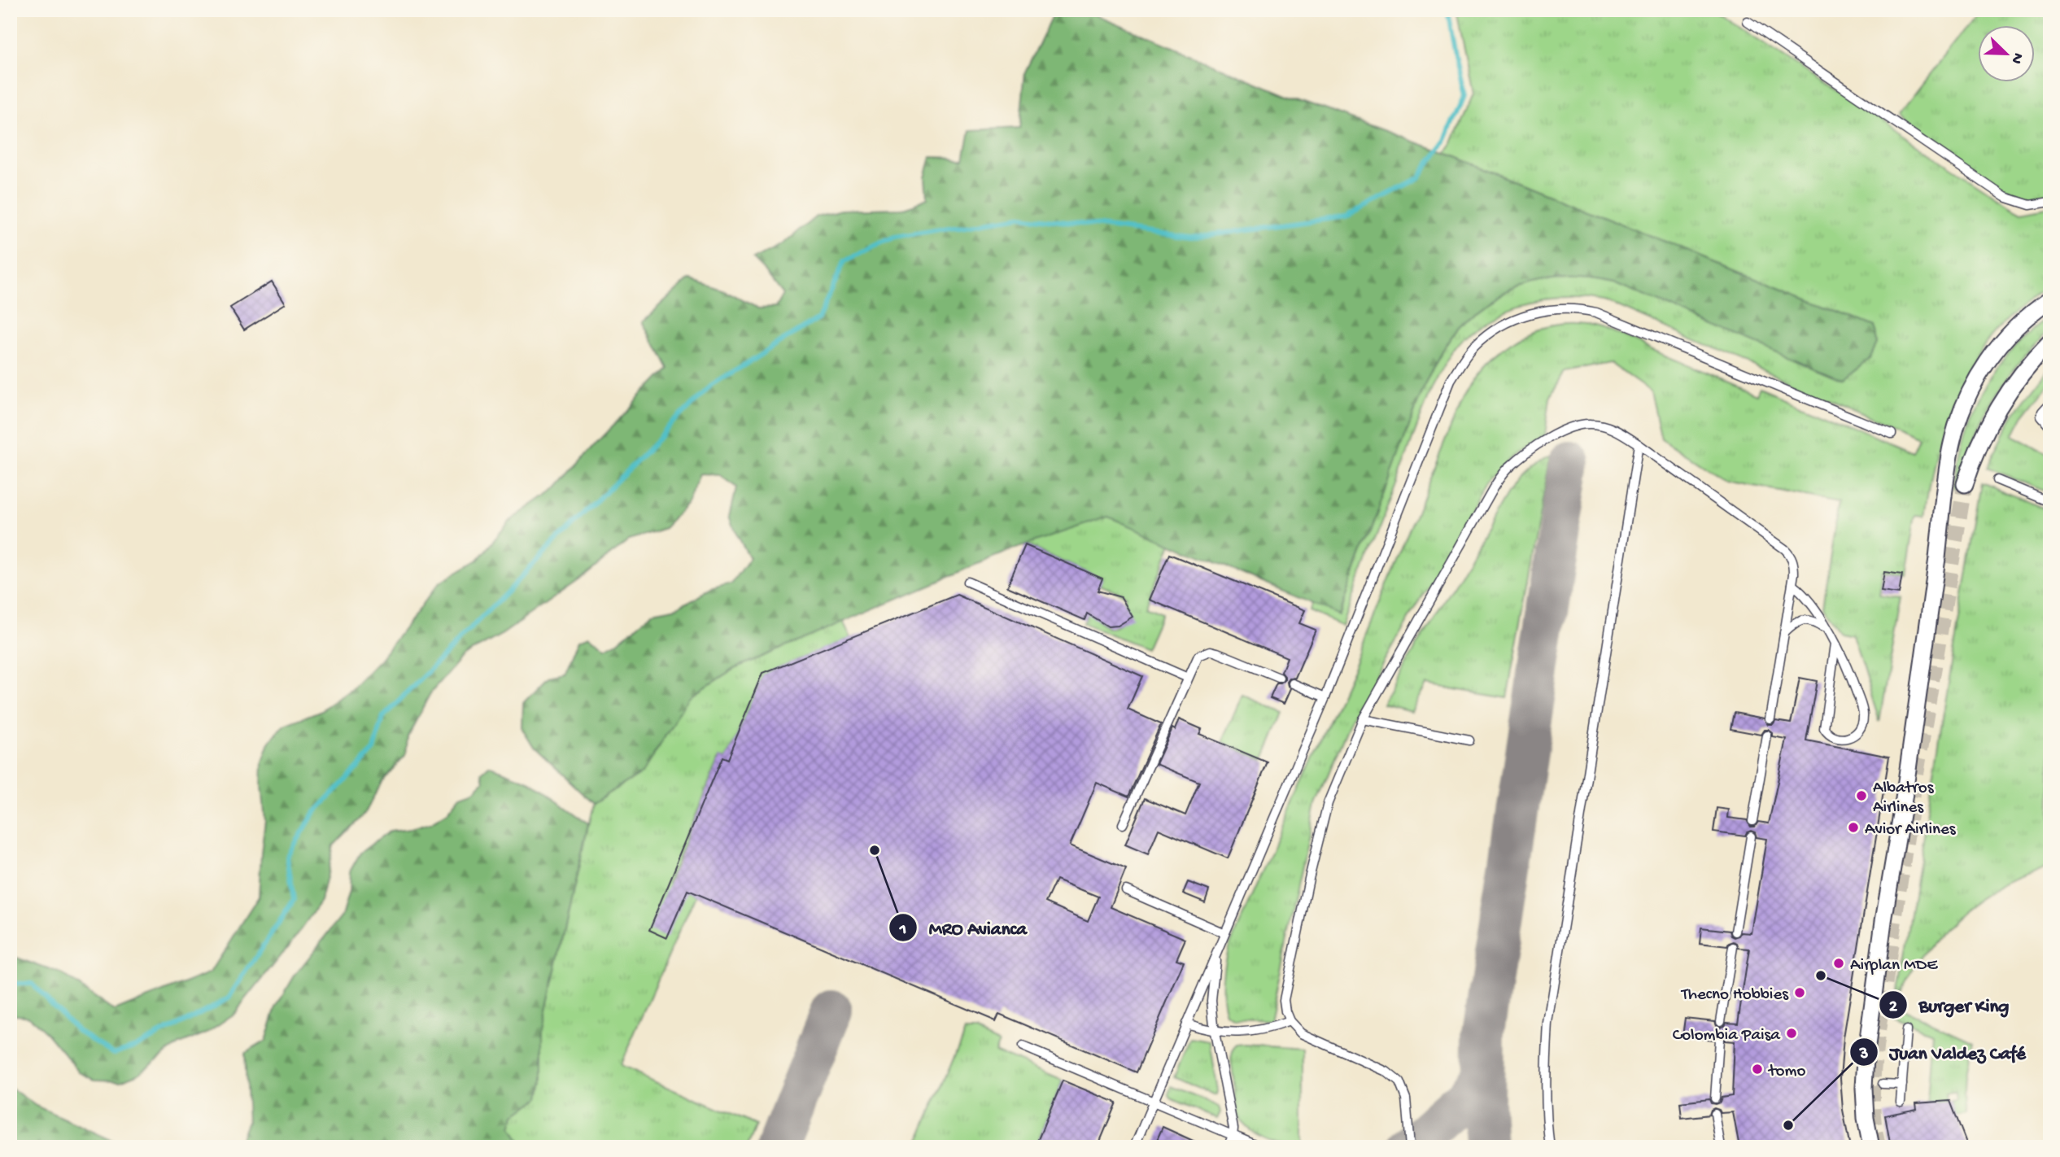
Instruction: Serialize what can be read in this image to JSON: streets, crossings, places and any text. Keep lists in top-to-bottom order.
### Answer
{
  "places": [
    "Albatros Airlines",
    "Avior Airlines",
    "MRO Avianca",
    "Airplan MDE",
    "Burger King",
    "Thecno Hobbies",
    "Colombia Paisa",
    "tomo",
    "Juan Valdez Café"
  ],
  "north": "bottom right"
}
